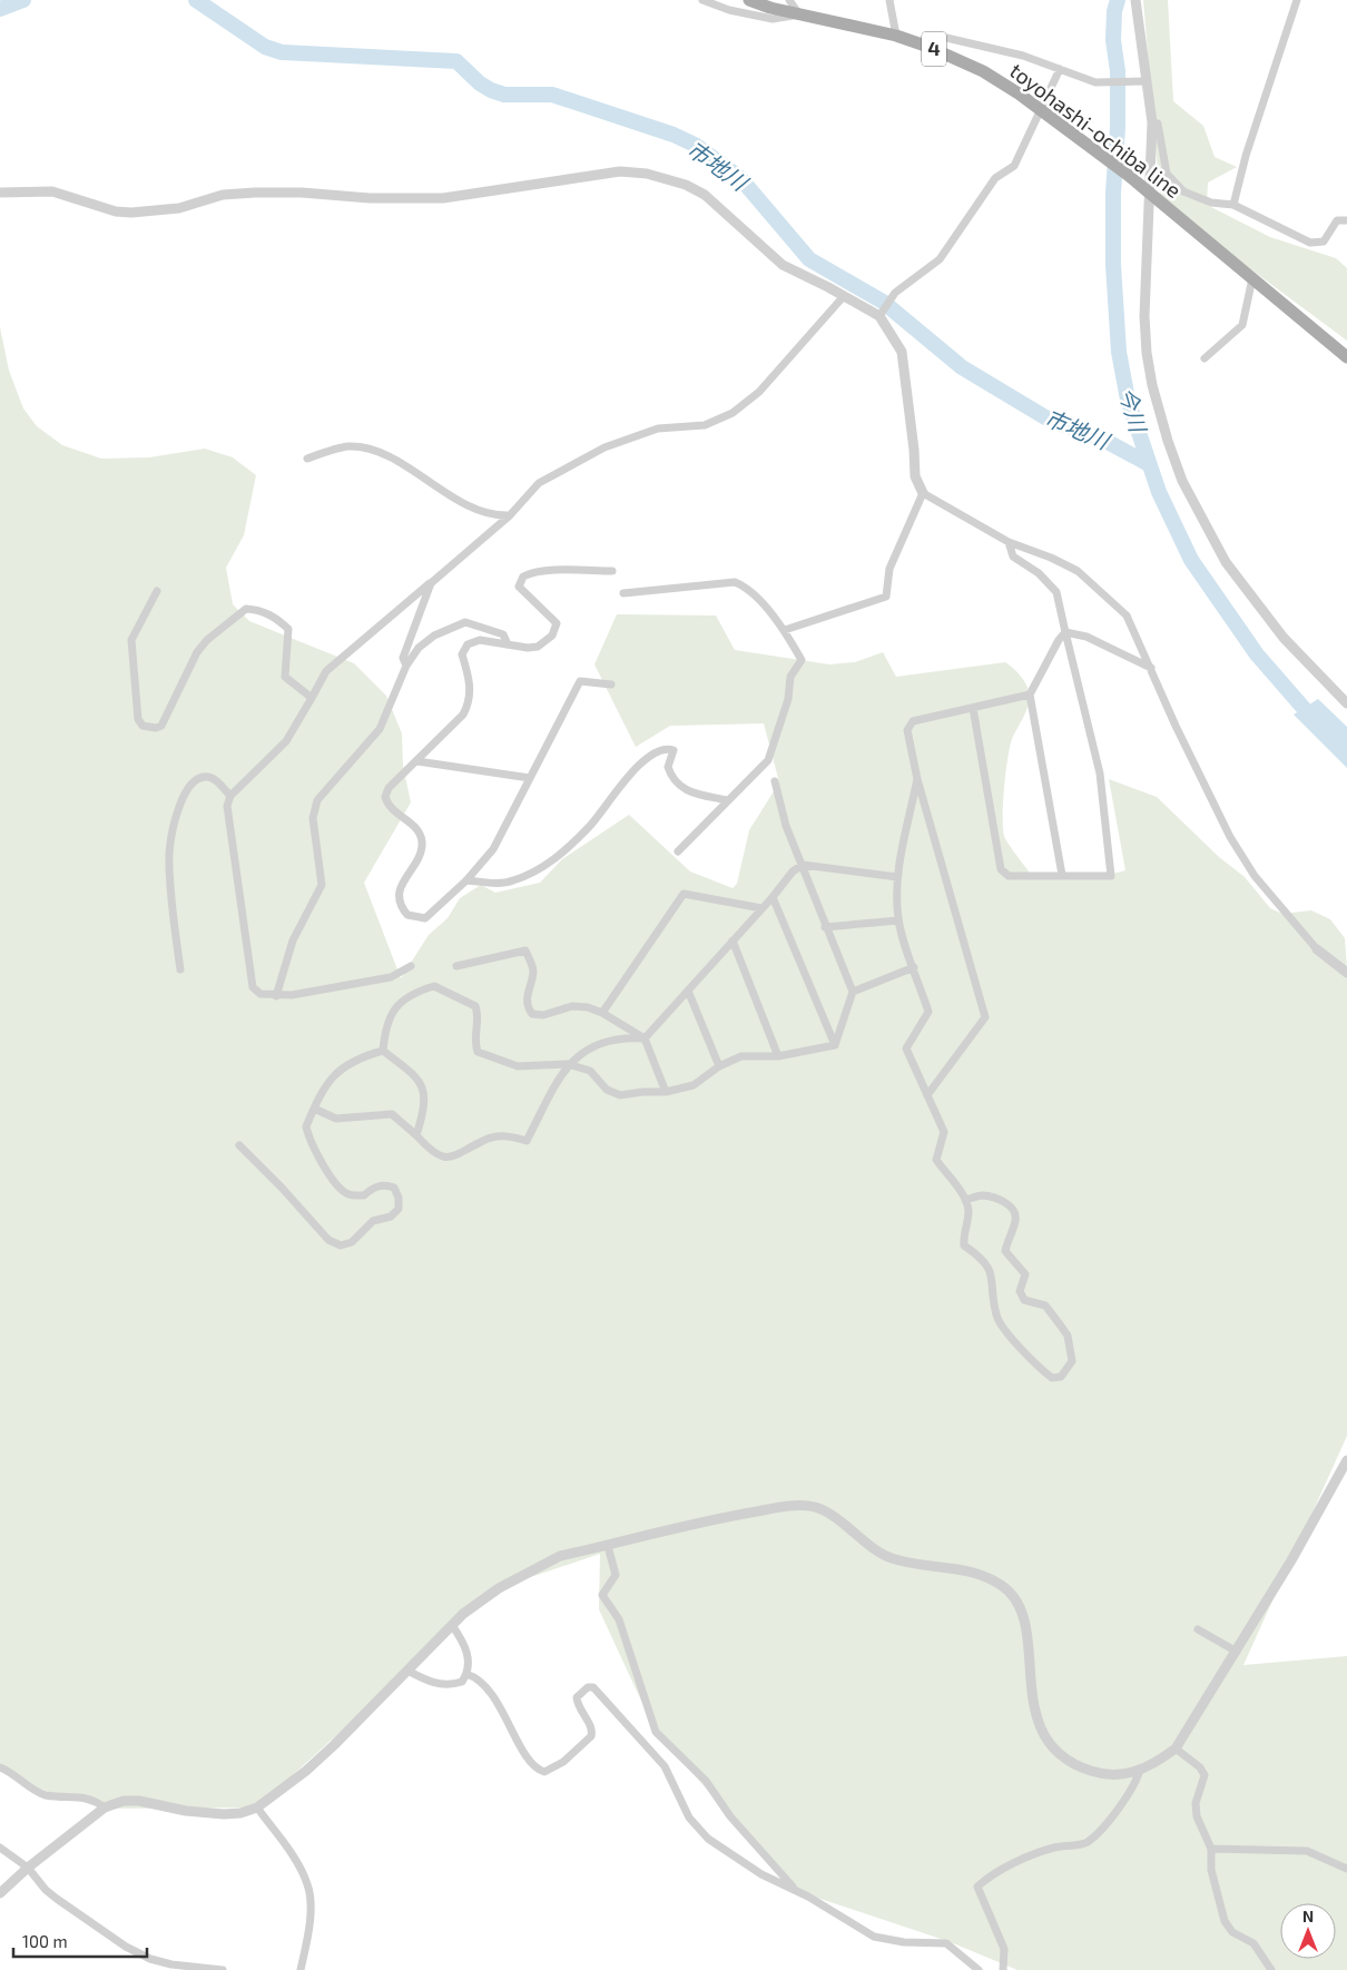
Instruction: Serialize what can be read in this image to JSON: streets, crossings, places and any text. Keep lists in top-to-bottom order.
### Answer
{
  "streets": {
    "main road": ["4", "toyohashi-ochiba line"]
  },
  "water": ["市地川", "今川"],
  "scale_bar": "100 m",
  "north": "top"
}
